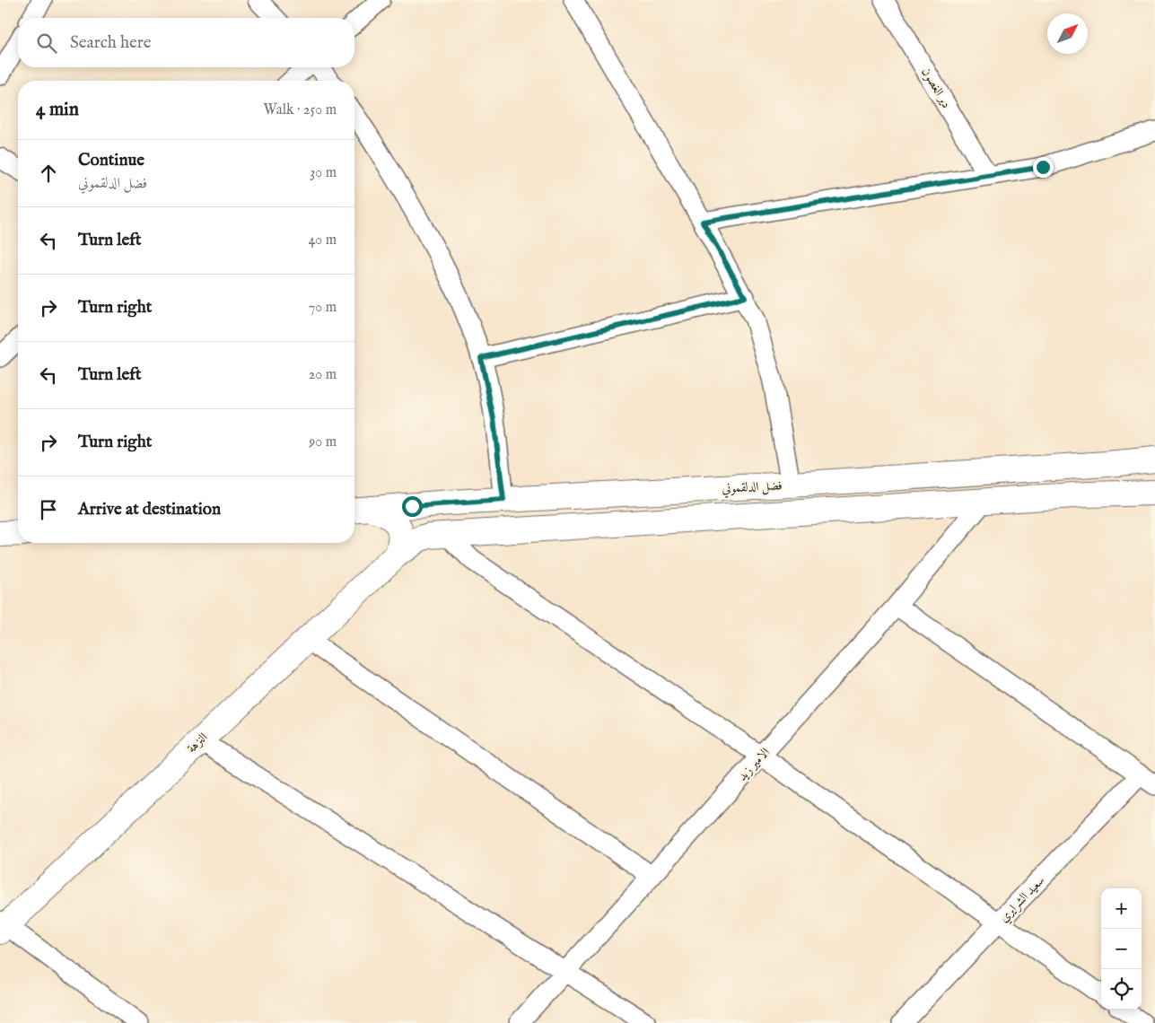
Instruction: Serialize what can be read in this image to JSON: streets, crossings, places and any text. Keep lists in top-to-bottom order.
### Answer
{
  "streets": {
    "main road": ["فضل الدلقموني", "النزهة"],
    "street": ["دير الغصون", "الامير زيد", "سعيد الشرايري"]
  },
  "crossings": [
    ["النزهة", "الامير زيد"]
  ],
  "north": "top right",
  "page": {
    "search": "Search here",
    "heading": ["4 min", "Walk · 250 m"],
    "list": [
      ["Continue", "فضل الدلقموني", "30 m"],
      ["Turn left", "40 m"],
      ["Turn right", "70 m"],
      ["Turn left", "20 m"],
      ["Turn right", "90 m"],
      "Arrive at destination"
    ],
    "map_buttons": ["+", "−"]
  }
}
